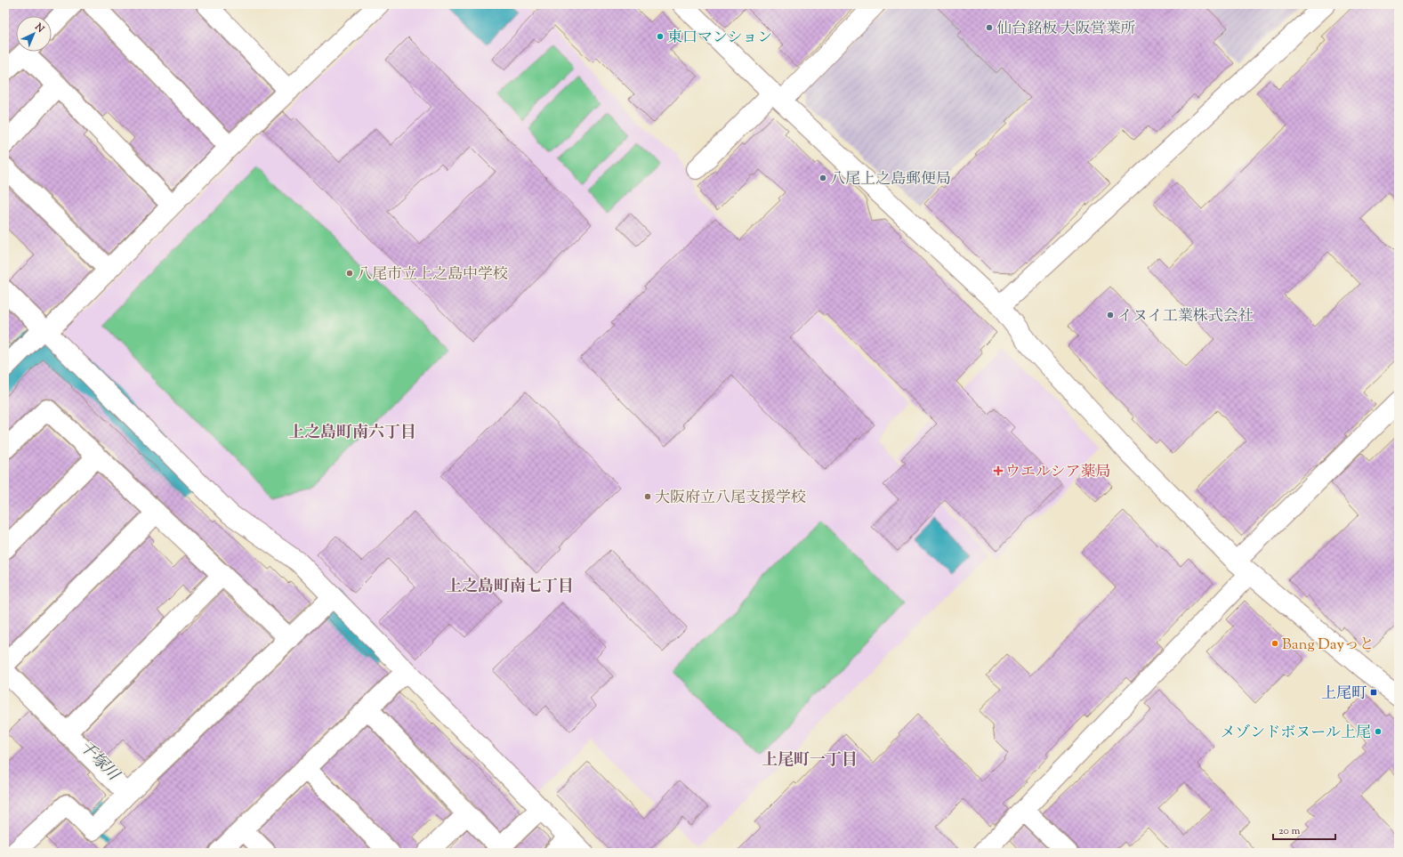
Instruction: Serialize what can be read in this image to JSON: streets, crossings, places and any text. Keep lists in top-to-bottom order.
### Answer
{
  "districts": ["上之島町南六丁目", "上之島町南七丁目", "上尾町一丁目"],
  "water": ["千塚川"],
  "places": {
    "other": [
      "仙台銘板 大阪営業所",
      "東口マンション",
      "八尾上之島郵便局",
      "八尾市立上之島中学校",
      "イヌイ工業株式会社",
      "大阪府立八尾支援学校",
      "Bang Dayっと",
      "メゾンドボヌール上尾"
    ],
    "health": ["ウエルシア薬局"],
    "transit": ["上尾町"]
  },
  "scale_bar": "20 m",
  "north": "top right"
}
